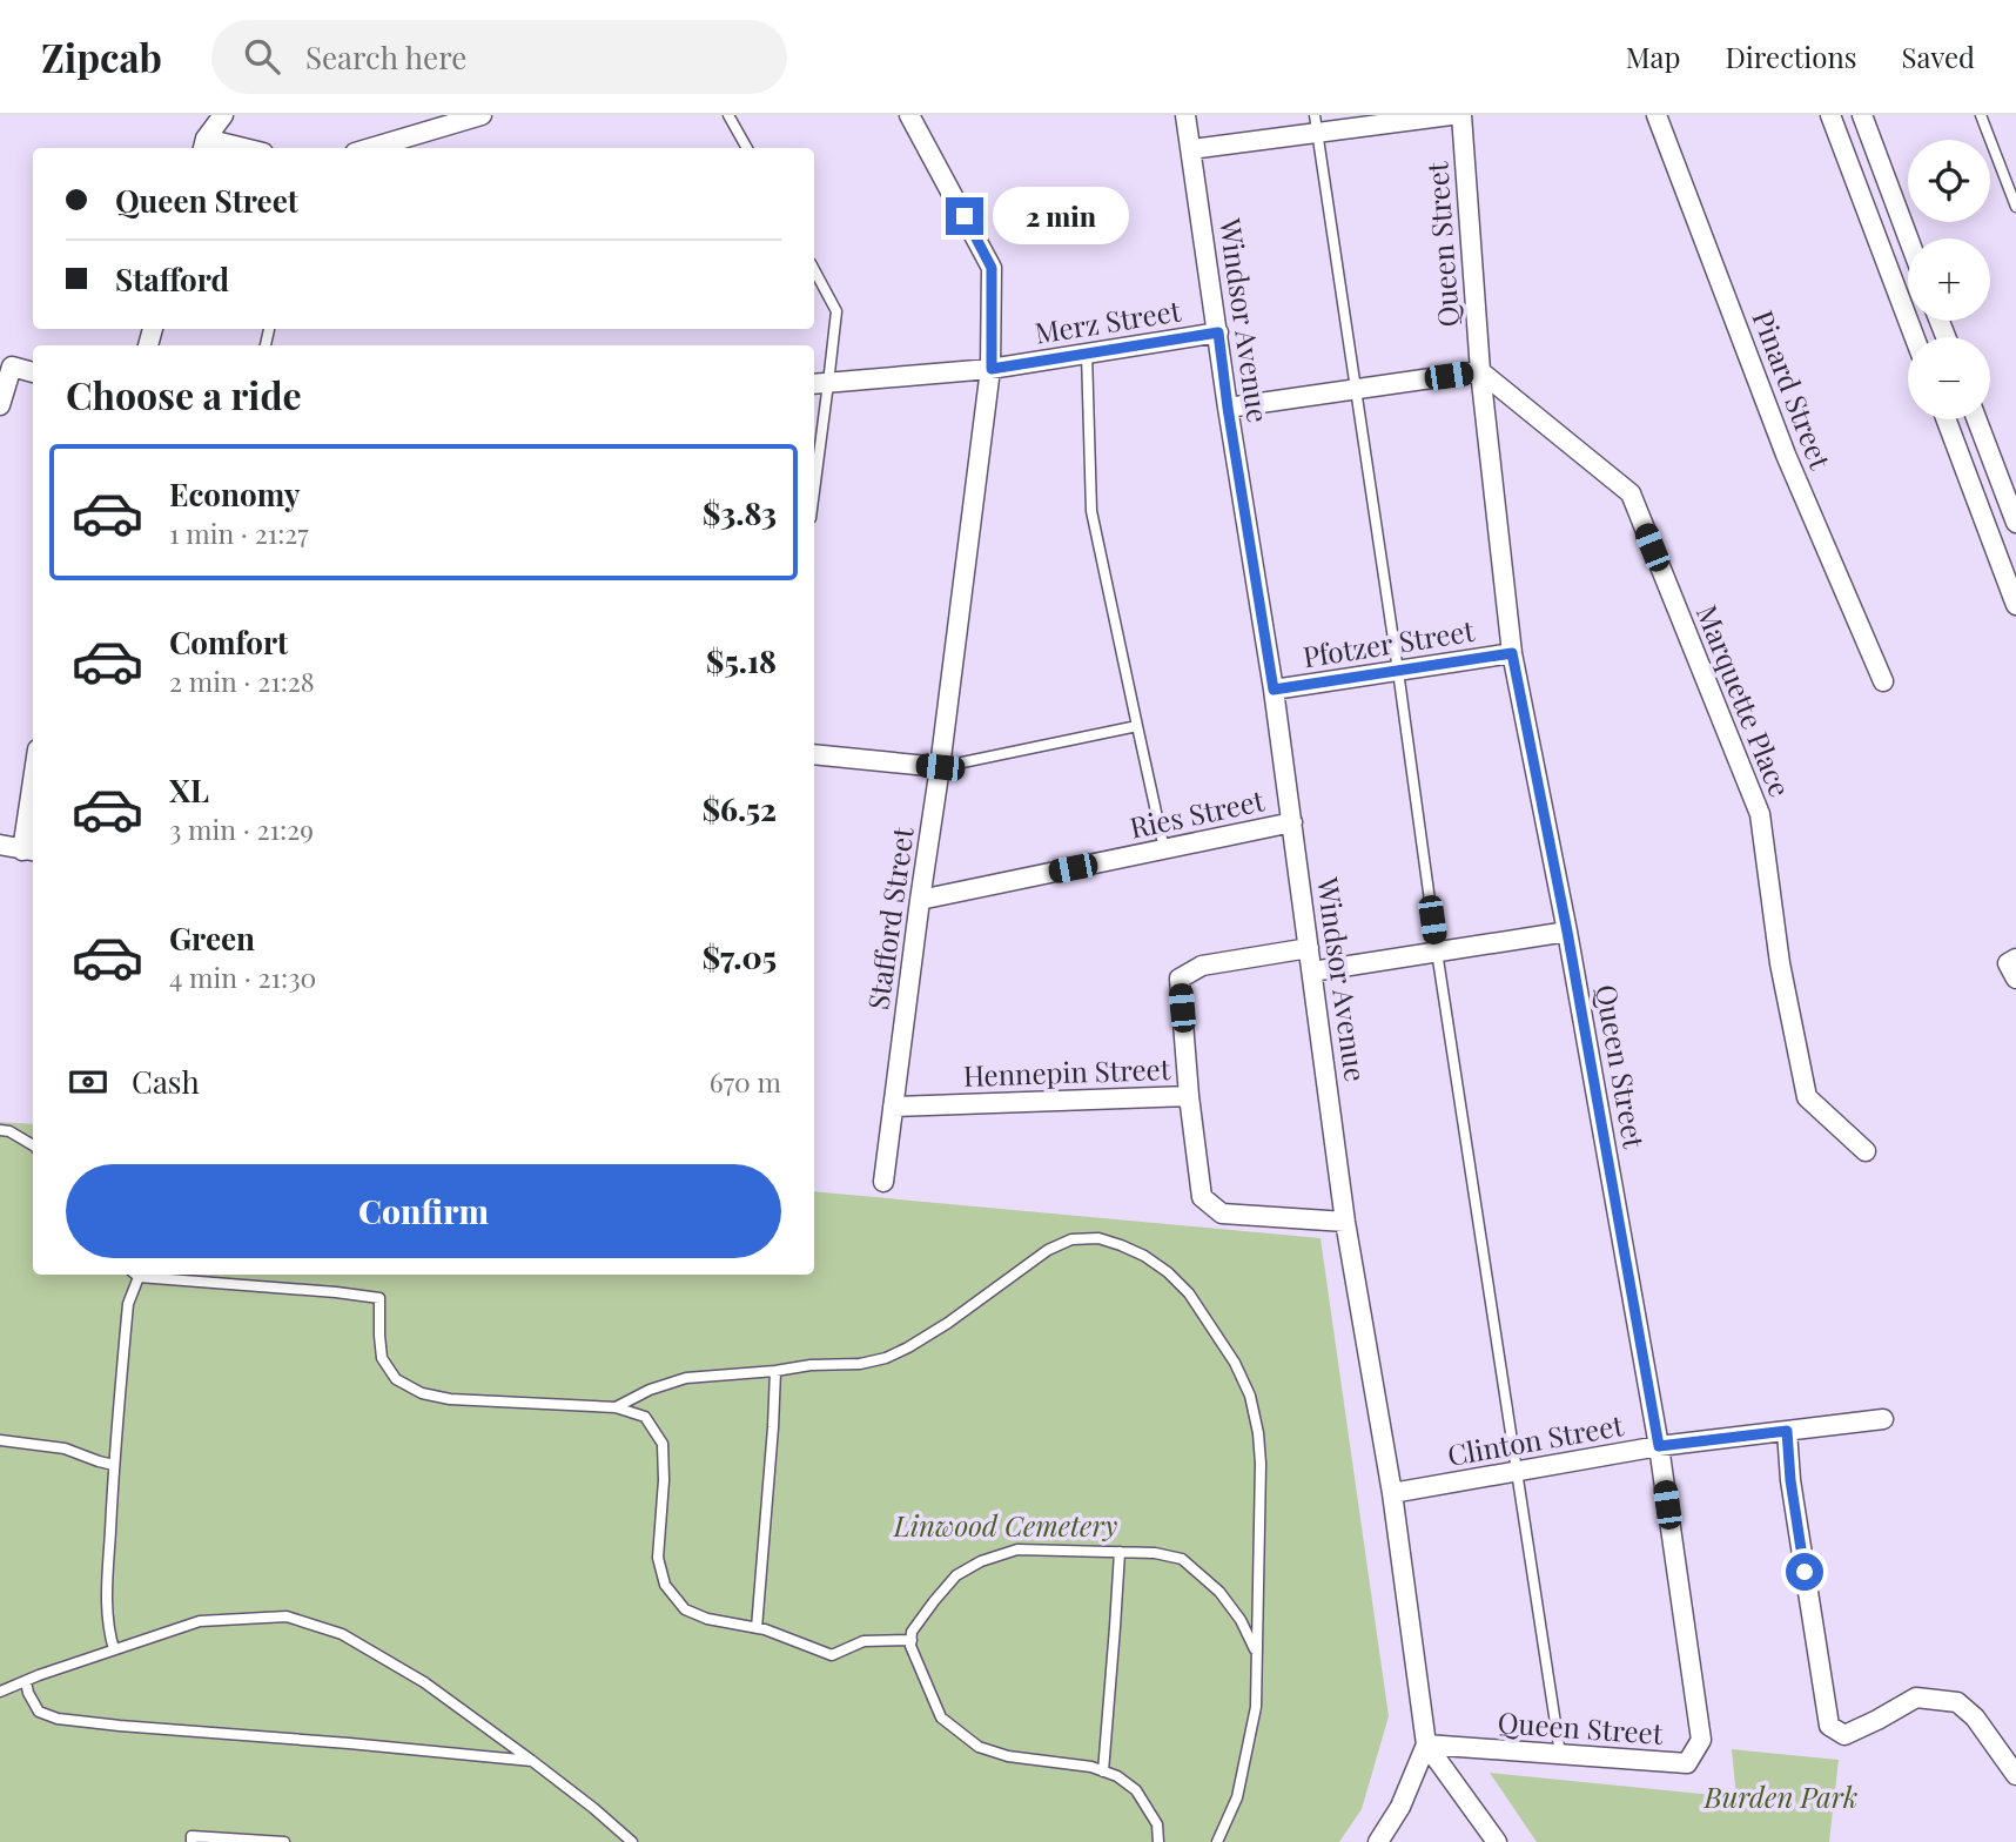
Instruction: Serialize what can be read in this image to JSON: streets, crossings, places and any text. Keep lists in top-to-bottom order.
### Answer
{
  "streets": {
    "street": [
      "Queen Street",
      "Windsor Avenue",
      "Merz Street",
      "Pinard Street",
      "Pfotzer Street",
      "Marquette Place",
      "Ries Street",
      "Stafford Street",
      "Hennepin Street",
      "Clinton Street"
    ]
  },
  "crossings": [
    ["Queen Street", "Windsor Avenue"],
    ["Queen Street", "Pfotzer Street"],
    ["Queen Street", "Marquette Place"],
    ["Queen Street", "Clinton Street"],
    ["Windsor Avenue", "Merz Street"],
    ["Windsor Avenue", "Pfotzer Street"],
    ["Windsor Avenue", "Ries Street"],
    ["Windsor Avenue", "Hennepin Street"],
    ["Windsor Avenue", "Clinton Street"],
    ["Merz Street", "Stafford Street"],
    ["Ries Street", "Stafford Street"],
    ["Stafford Street", "Hennepin Street"]
  ],
  "parks": ["Linwood Cemetery", "Burden Park"],
  "page": {
    "header": "Zipcab",
    "search": "Search here",
    "nav": ["Map", "Directions", "Saved"],
    "map_buttons": ["+", "−"],
    "banner": ["Queen Street", "Stafford"],
    "bubble": "2 min",
    "heading": "Choose a ride",
    "list": [
      {
        "name": "Economy",
        "note": "1 min · 21:27",
        "value": "$3.83"
      },
      {
        "name": "Comfort",
        "note": "2 min · 21:28",
        "value": "$5.18"
      },
      {
        "name": "XL",
        "note": "3 min · 21:29",
        "value": "$6.52"
      },
      {
        "name": "Green",
        "note": "4 min · 21:30",
        "value": "$7.05"
      }
    ],
    "pay": ["Cash", "670 m"],
    "buttons": "Confirm"
  }
}
